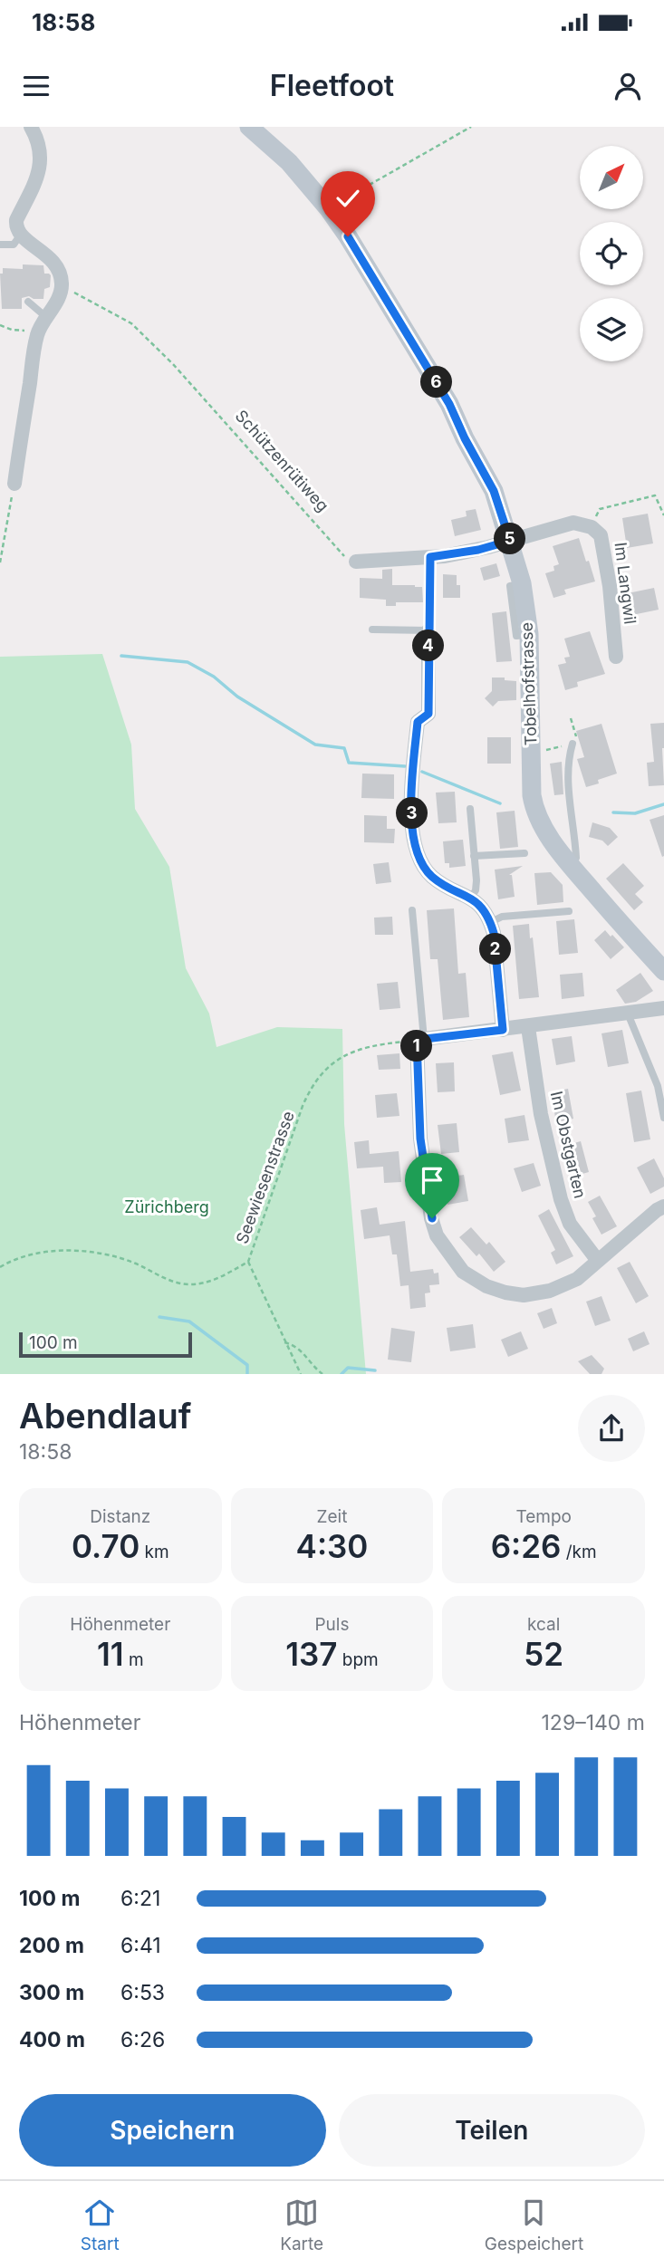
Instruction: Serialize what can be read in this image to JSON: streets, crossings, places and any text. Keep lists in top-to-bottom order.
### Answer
{
  "streets": {
    "main road": ["Tobelhofstrasse"],
    "street": ["Im Langwil", "Im Obstgarten"],
    "path": ["Schützenrütiweg", "Seewiesenstrasse"]
  },
  "crossings": [
    ["Im Langwil", "Tobelhofstrasse"]
  ],
  "parks": ["Zürichberg"],
  "scale_bar": "100 m",
  "north": "top right",
  "page": {
    "status": "18:58",
    "header": "Fleetfoot",
    "pins": [
      "6",
      "5",
      "4",
      "3",
      "2",
      "1"
    ],
    "scale": "100 m",
    "heading": ["Abendlauf", "18:58"],
    "stats": [
      ["Distanz", "0.70 km"],
      ["Zeit", "4:30"],
      ["Tempo", "6:26 /km"],
      ["Höhenmeter", "11 m"],
      ["Puls", "137 bpm"],
      ["kcal", "52"]
    ],
    "chart": ["Höhenmeter", "129–140 m"],
    "list": [
      {
        "name": "100 m",
        "note": "6:21"
      },
      {
        "name": "200 m",
        "note": "6:41"
      },
      {
        "name": "300 m",
        "note": "6:53"
      },
      {
        "name": "400 m",
        "note": "6:26"
      }
    ],
    "buttons": ["Speichern", "Teilen"],
    "tabs": ["Start", "Karte", "Gespeichert"]
  }
}
